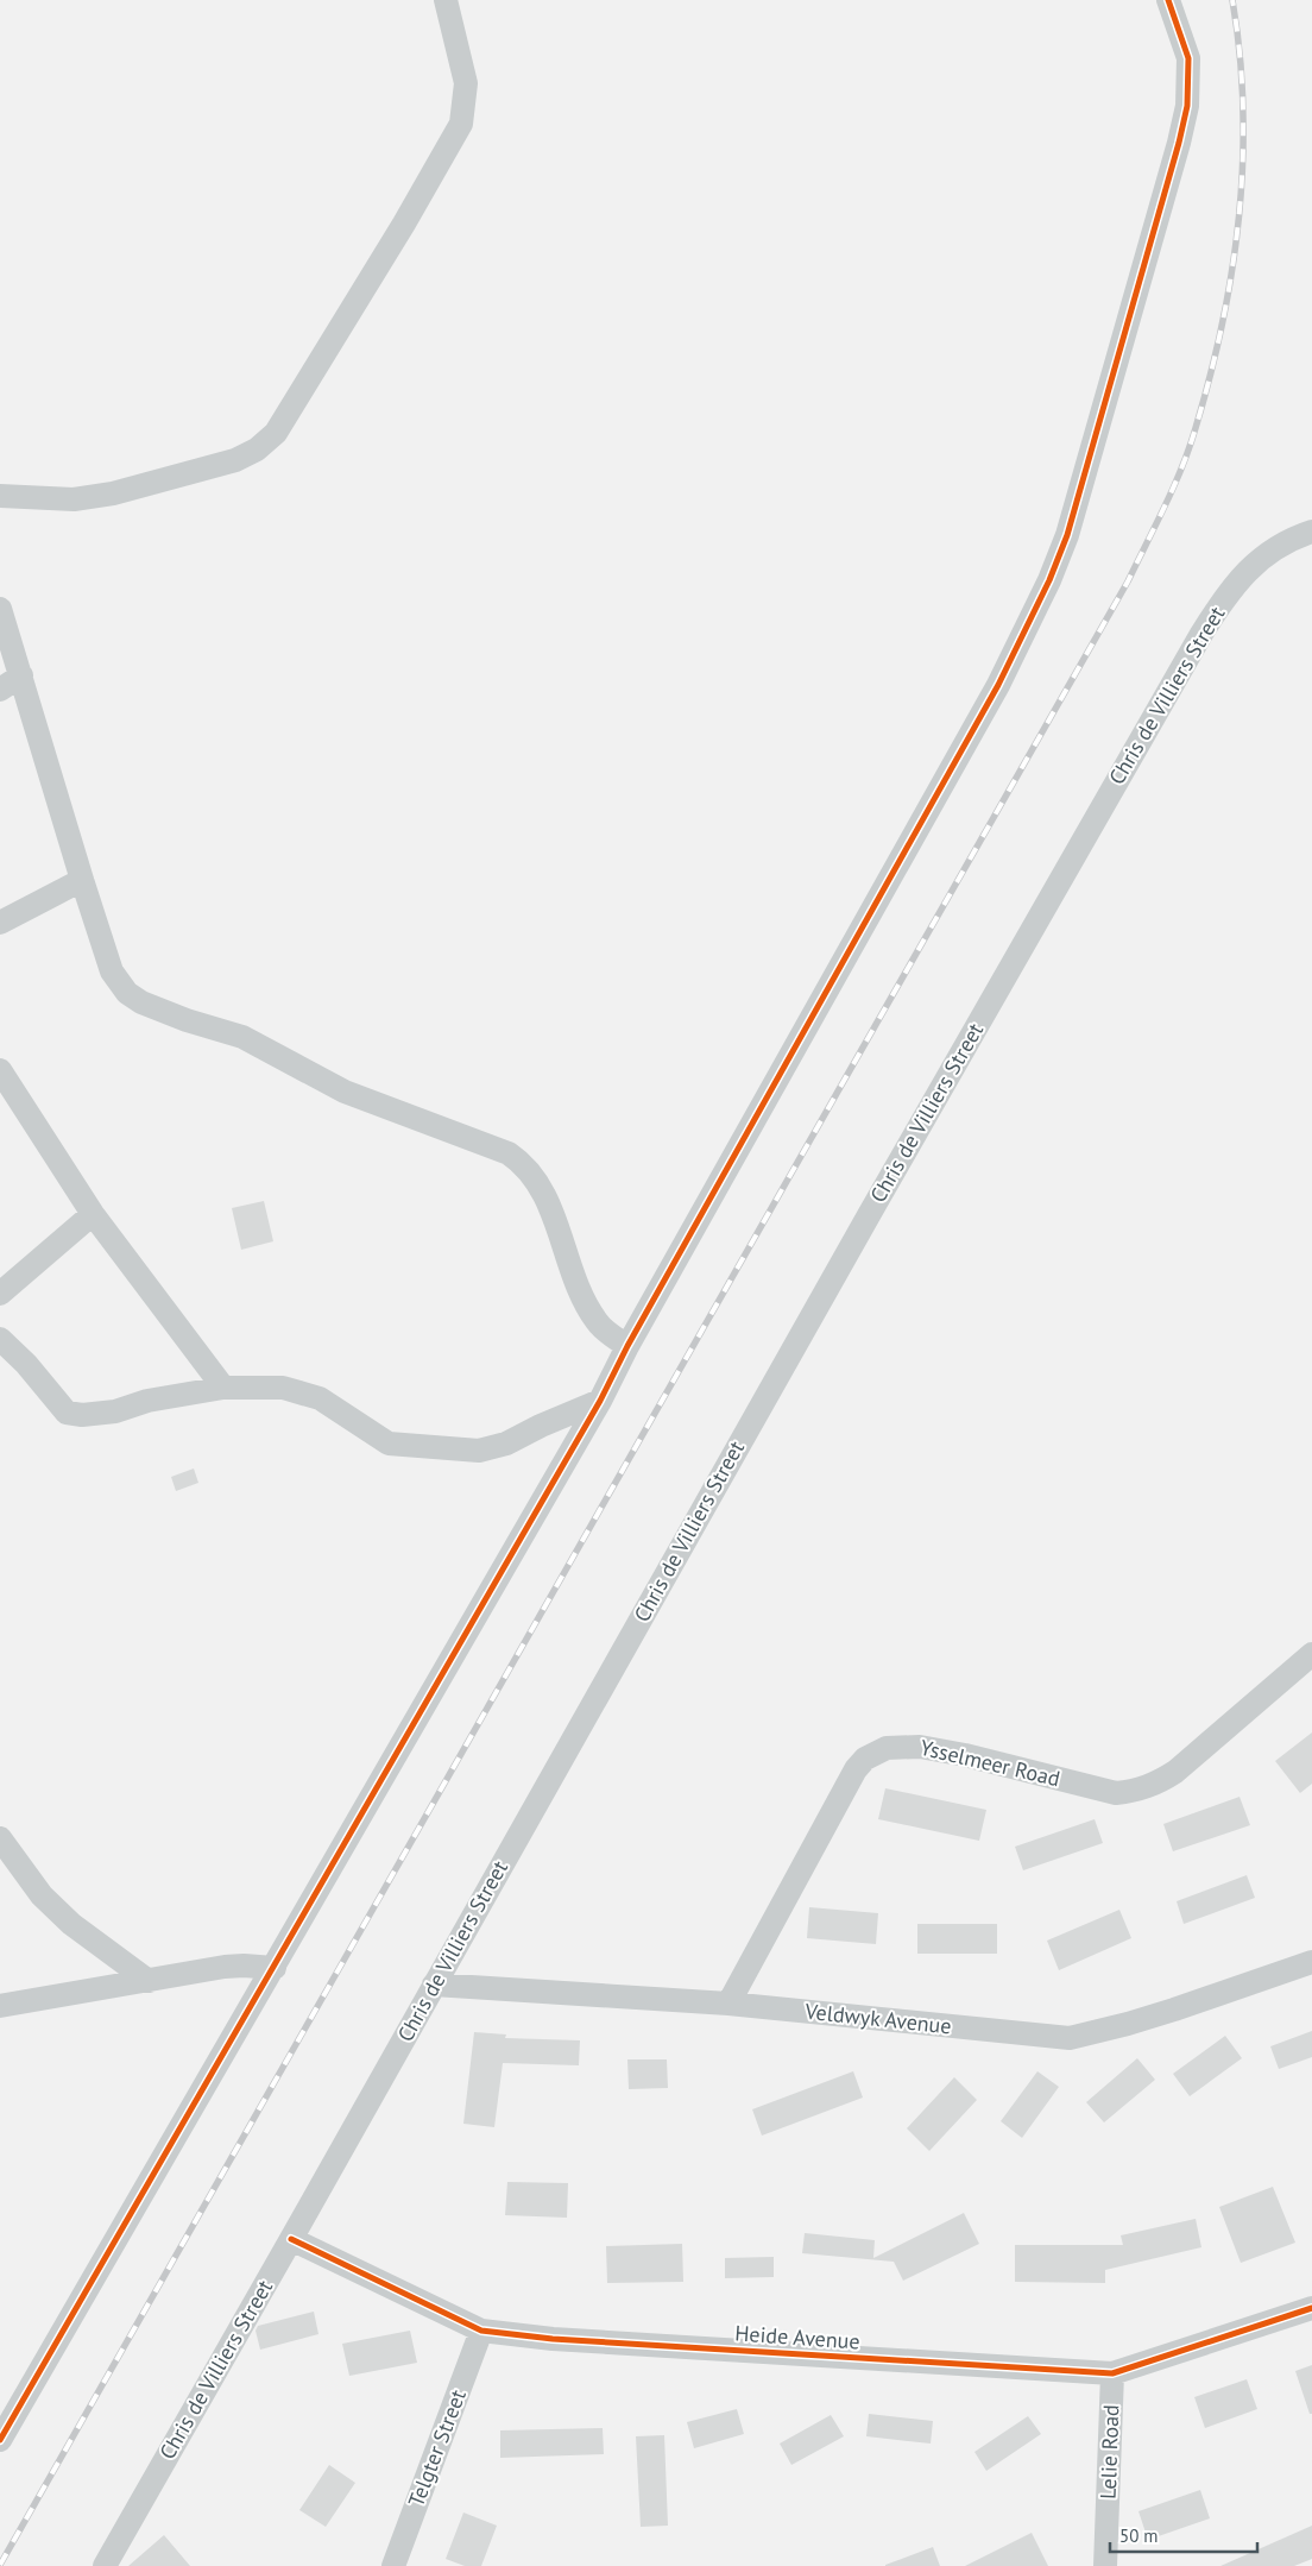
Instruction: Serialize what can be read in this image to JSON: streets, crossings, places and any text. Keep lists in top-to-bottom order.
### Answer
{
  "streets": {
    "street": [
      "Chris de Villiers Street",
      "Ysselmeer Road",
      "Veldwyk Avenue",
      "Heide Avenue",
      "Telgter Street",
      "Lelie Road"
    ]
  },
  "crossings": [
    ["Chris de Villiers Street", "Veldwyk Avenue"],
    ["Chris de Villiers Street", "Heide Avenue"],
    ["Ysselmeer Road", "Veldwyk Avenue"],
    ["Heide Avenue", "Telgter Street"],
    ["Heide Avenue", "Lelie Road"]
  ],
  "scale_bar": "50 m"
}
